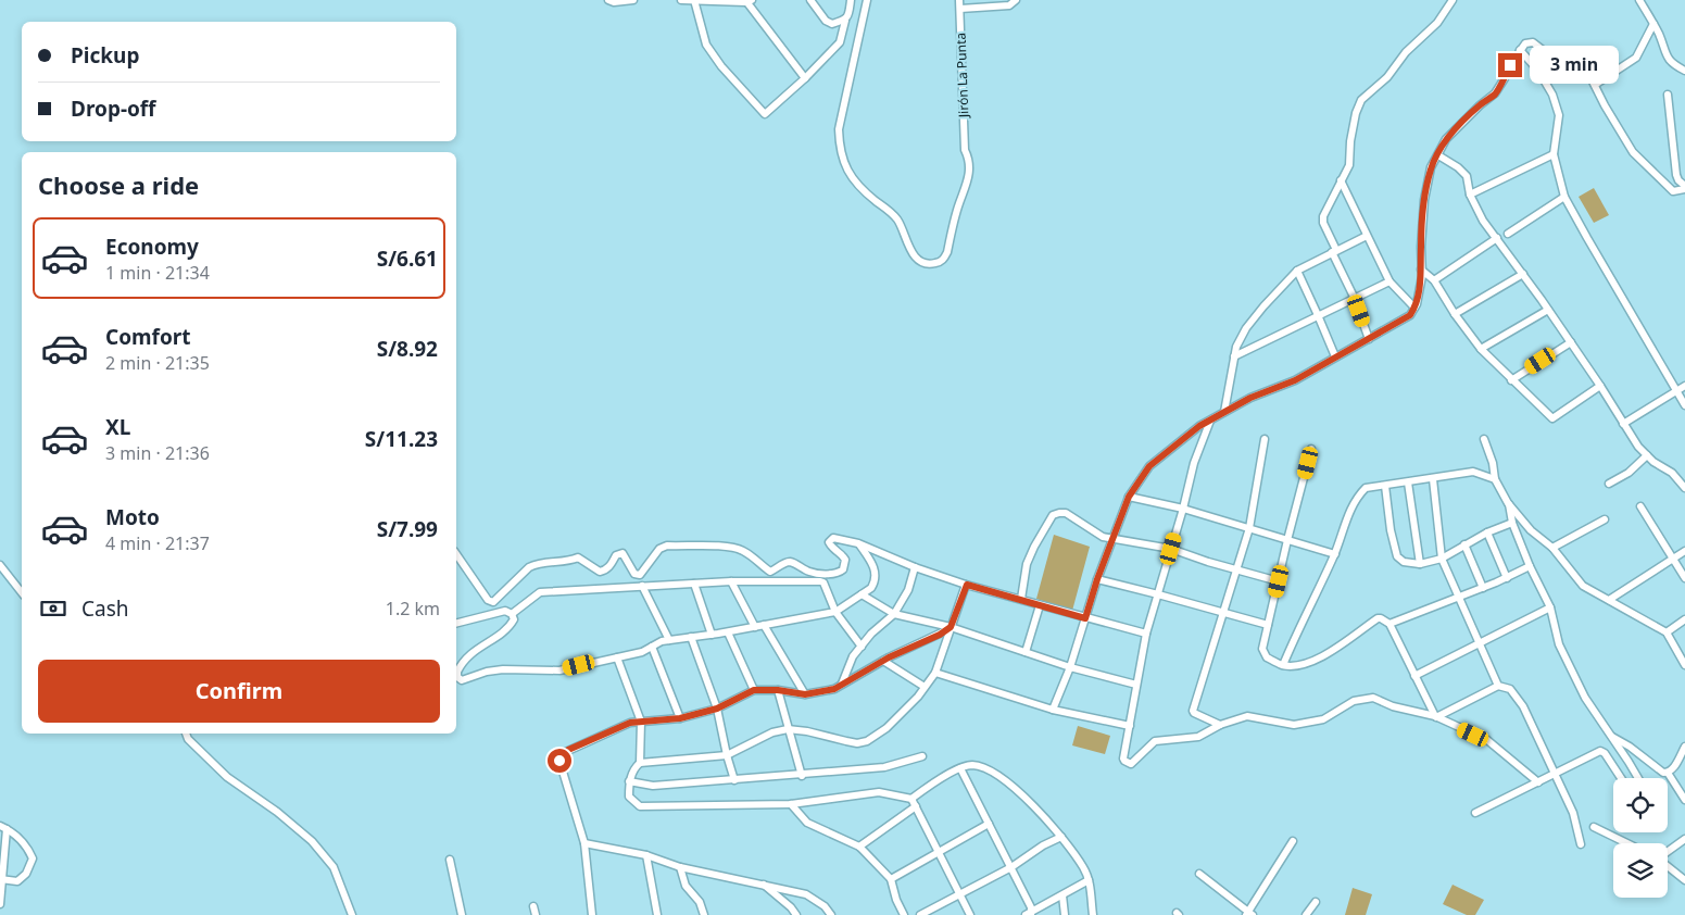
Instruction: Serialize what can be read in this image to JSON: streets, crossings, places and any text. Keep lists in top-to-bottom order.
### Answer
{
  "streets": {
    "street": ["Jirón La Punta"]
  },
  "page": {
    "banner": ["Pickup", "Drop-off"],
    "bubble": "3 min",
    "heading": "Choose a ride",
    "list": [
      {
        "name": "Economy",
        "note": "1 min · 21:34",
        "value": "S/6.61"
      },
      {
        "name": "Comfort",
        "note": "2 min · 21:35",
        "value": "S/8.92"
      },
      {
        "name": "XL",
        "note": "3 min · 21:36",
        "value": "S/11.23"
      },
      {
        "name": "Moto",
        "note": "4 min · 21:37",
        "value": "S/7.99"
      }
    ],
    "pay": ["Cash", "1.2 km"],
    "buttons": "Confirm"
  }
}
